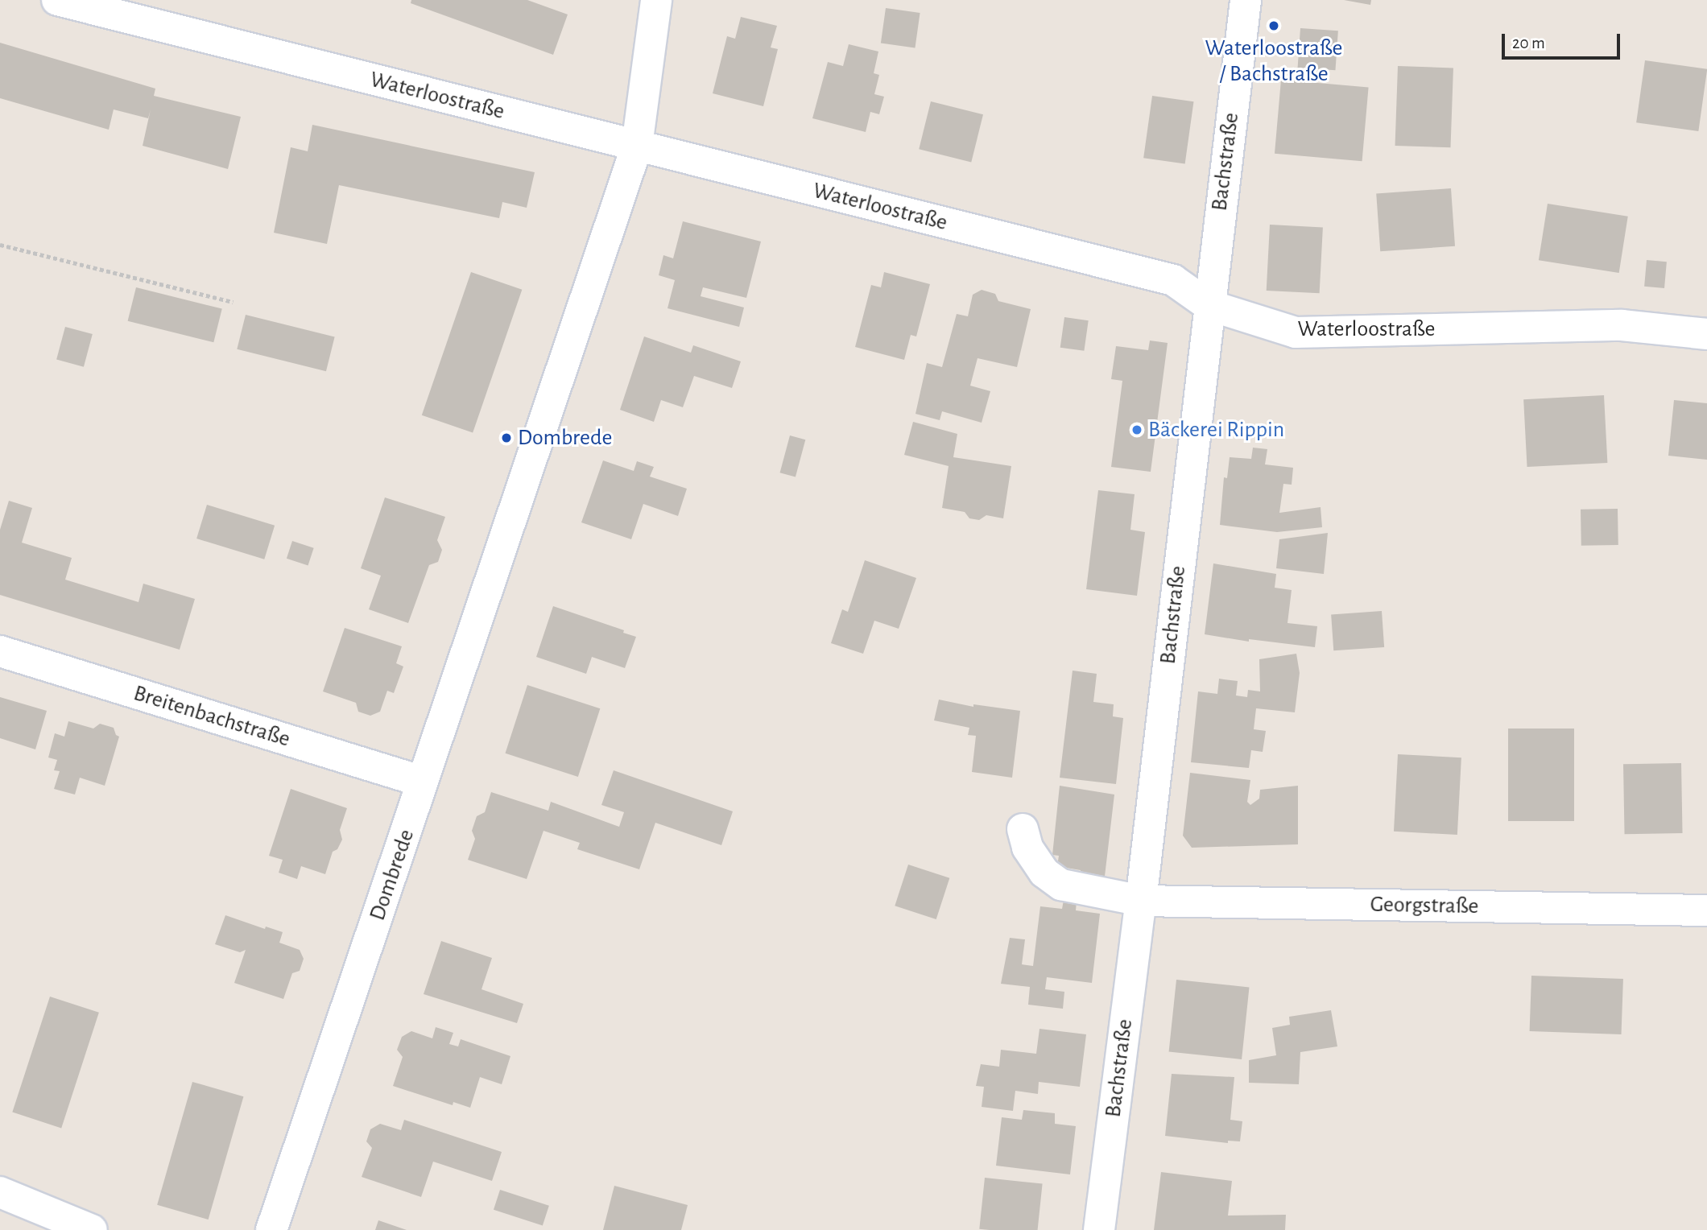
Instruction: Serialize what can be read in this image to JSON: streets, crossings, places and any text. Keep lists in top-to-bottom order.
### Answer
{
  "streets": {
    "street": [
      "Waterloostraße",
      "Bachstraße",
      "Breitenbachstraße",
      "Dombrede",
      "Georgstraße"
    ]
  },
  "crossings": [
    ["Waterloostraße", "Bachstraße"],
    ["Waterloostraße", "Dombrede"],
    ["Bachstraße", "Georgstraße"],
    ["Breitenbachstraße", "Dombrede"]
  ],
  "places": ["Waterloostraße / Bachstraße", "Bäckerei Rippin", "Dombrede"],
  "scale_bar": "20 m"
}
